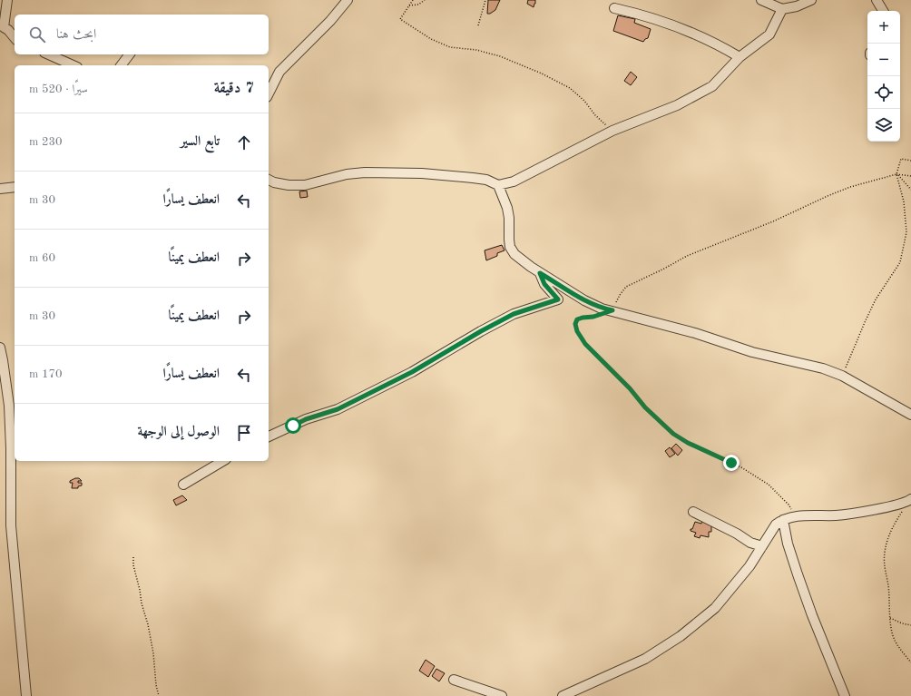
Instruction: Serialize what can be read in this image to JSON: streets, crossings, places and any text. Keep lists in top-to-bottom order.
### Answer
{
  "page": {
    "map_buttons": ["+", "−"],
    "search": "ابحث هنا",
    "heading": ["7 دقيقة", "سيرًا · 520 m"],
    "list": [
      ["تابع السير", "230 m"],
      ["انعطف يسارًا", "30 m"],
      ["انعطف يمينًا", "60 m"],
      ["انعطف يمينًا", "30 m"],
      ["انعطف يسارًا", "170 m"],
      "الوصول إلى الوجهة"
    ]
  }
}
